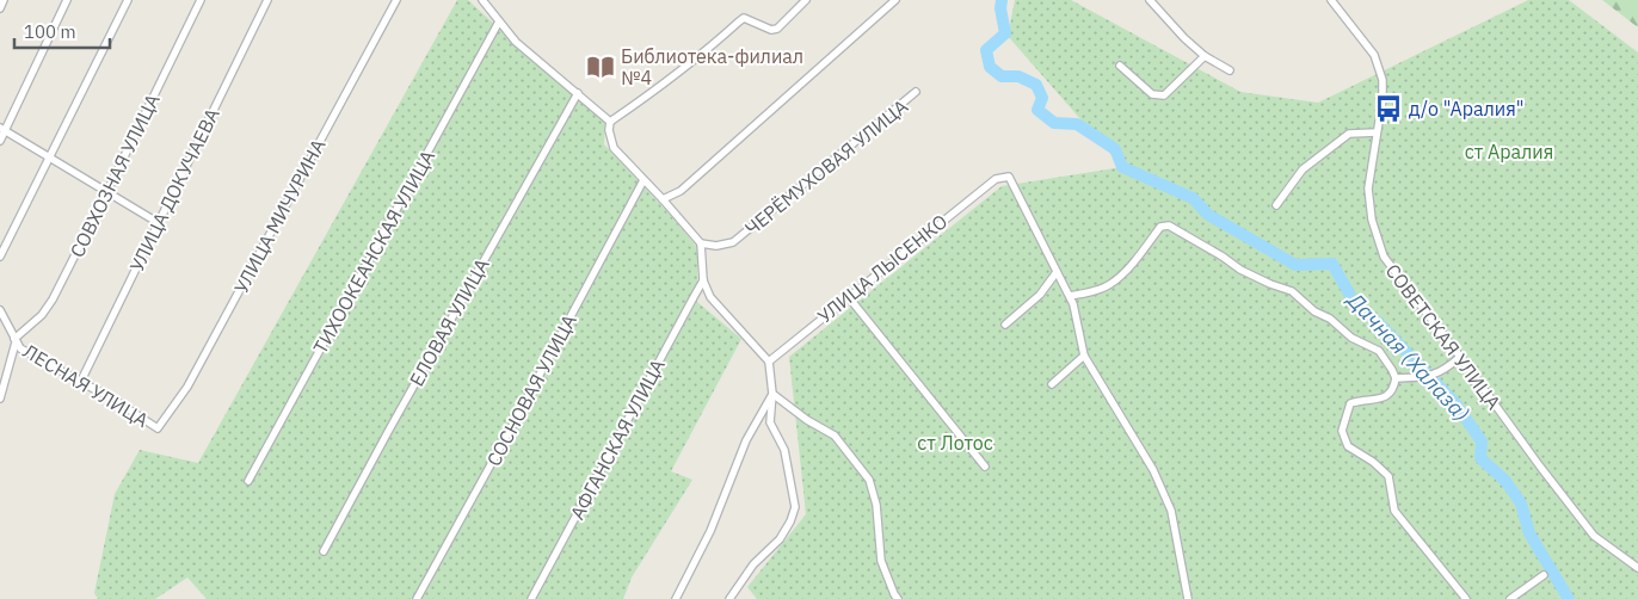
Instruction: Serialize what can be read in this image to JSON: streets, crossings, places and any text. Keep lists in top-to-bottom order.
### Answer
{
  "streets": {
    "street": [
      "ЧЕРЁМУХОВАЯ УЛИЦА",
      "СОВХОЗНАЯ УЛИЦА",
      "УЛИЦА ДОКУЧАЕВА",
      "УЛИЦА МИЧУРИНА",
      "ТИХООКЕАНСКАЯ УЛИЦА",
      "УЛИЦА ЛЫСЕНКО",
      "ЕЛОВАЯ УЛИЦА",
      "СОВЕТСКАЯ УЛИЦА",
      "ЛЕСНАЯ УЛИЦА",
      "СОСНОВАЯ УЛИЦА",
      "АФГАНСКАЯ УЛИЦА"
    ]
  },
  "crossings": [
    ["СОВХОЗНАЯ УЛИЦА", "ЛЕСНАЯ УЛИЦА"],
    ["УЛИЦА ДОКУЧАЕВА", "ЛЕСНАЯ УЛИЦА"],
    ["УЛИЦА МИЧУРИНА", "ЛЕСНАЯ УЛИЦА"]
  ],
  "water": ["Дачная (Халаза)"],
  "parks": ["ст Аралия", "ст Лотос"],
  "places": {
    "library": ["Библиотека-филиал №4"],
    "bus stop": ["д/о \"Аралия\""]
  },
  "scale_bar": "100 m"
}
